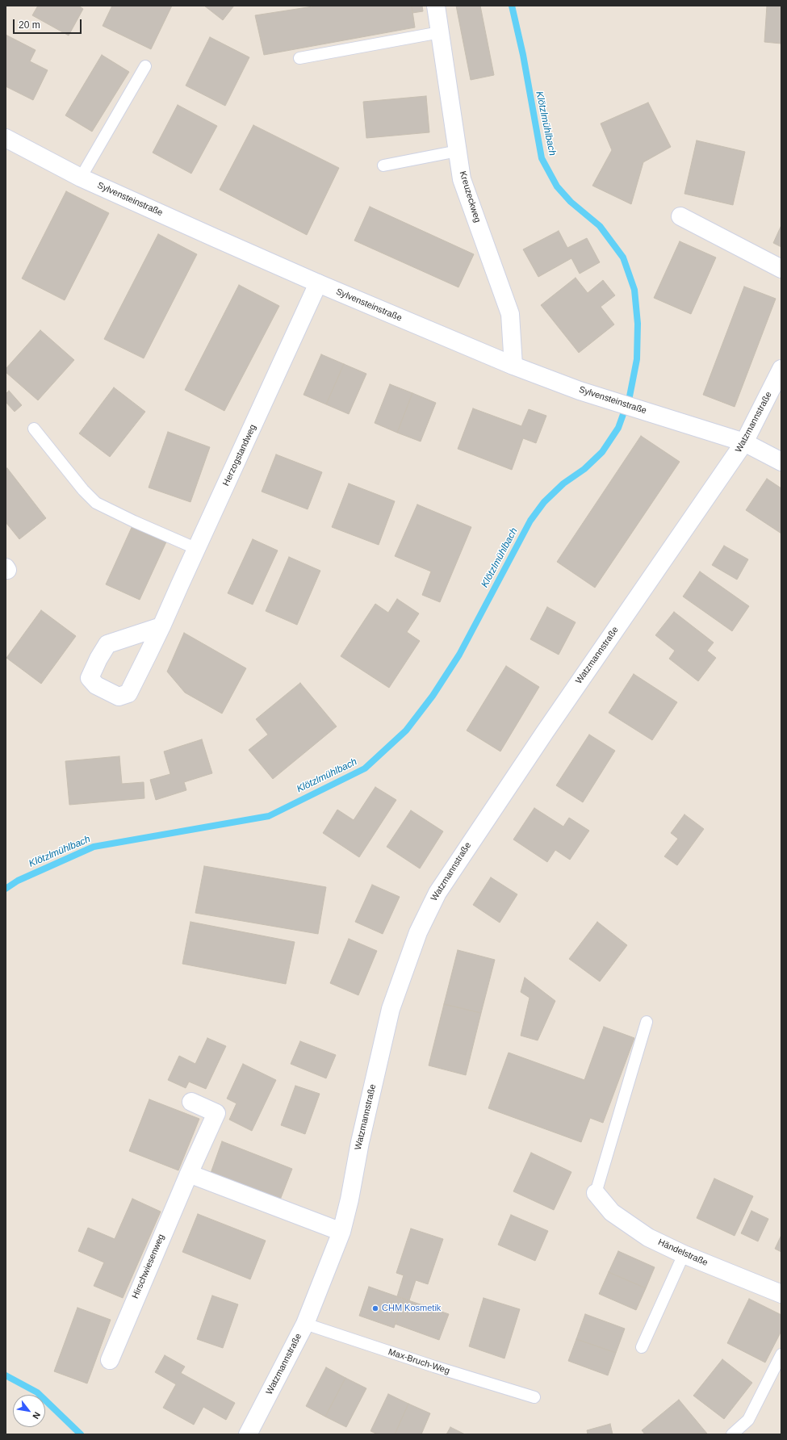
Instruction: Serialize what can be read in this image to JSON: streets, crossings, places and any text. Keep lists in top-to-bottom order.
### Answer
{
  "streets": {
    "street": [
      "Kreuzeckweg",
      "Sylvensteinstraße",
      "Watzmannstraße",
      "Herzogstandweg",
      "Händelstraße",
      "Hirschwiesenweg"
    ],
    "lane": ["Max-Bruch-Weg"]
  },
  "crossings": [
    ["Kreuzeckweg", "Sylvensteinstraße"],
    ["Sylvensteinstraße", "Watzmannstraße"],
    ["Sylvensteinstraße", "Herzogstandweg"],
    ["Watzmannstraße", "Max-Bruch-Weg"]
  ],
  "water": ["Klötzlmühlbach"],
  "places": ["CHM Kosmetik"],
  "scale_bar": "20 m",
  "north": "bottom right"
}
